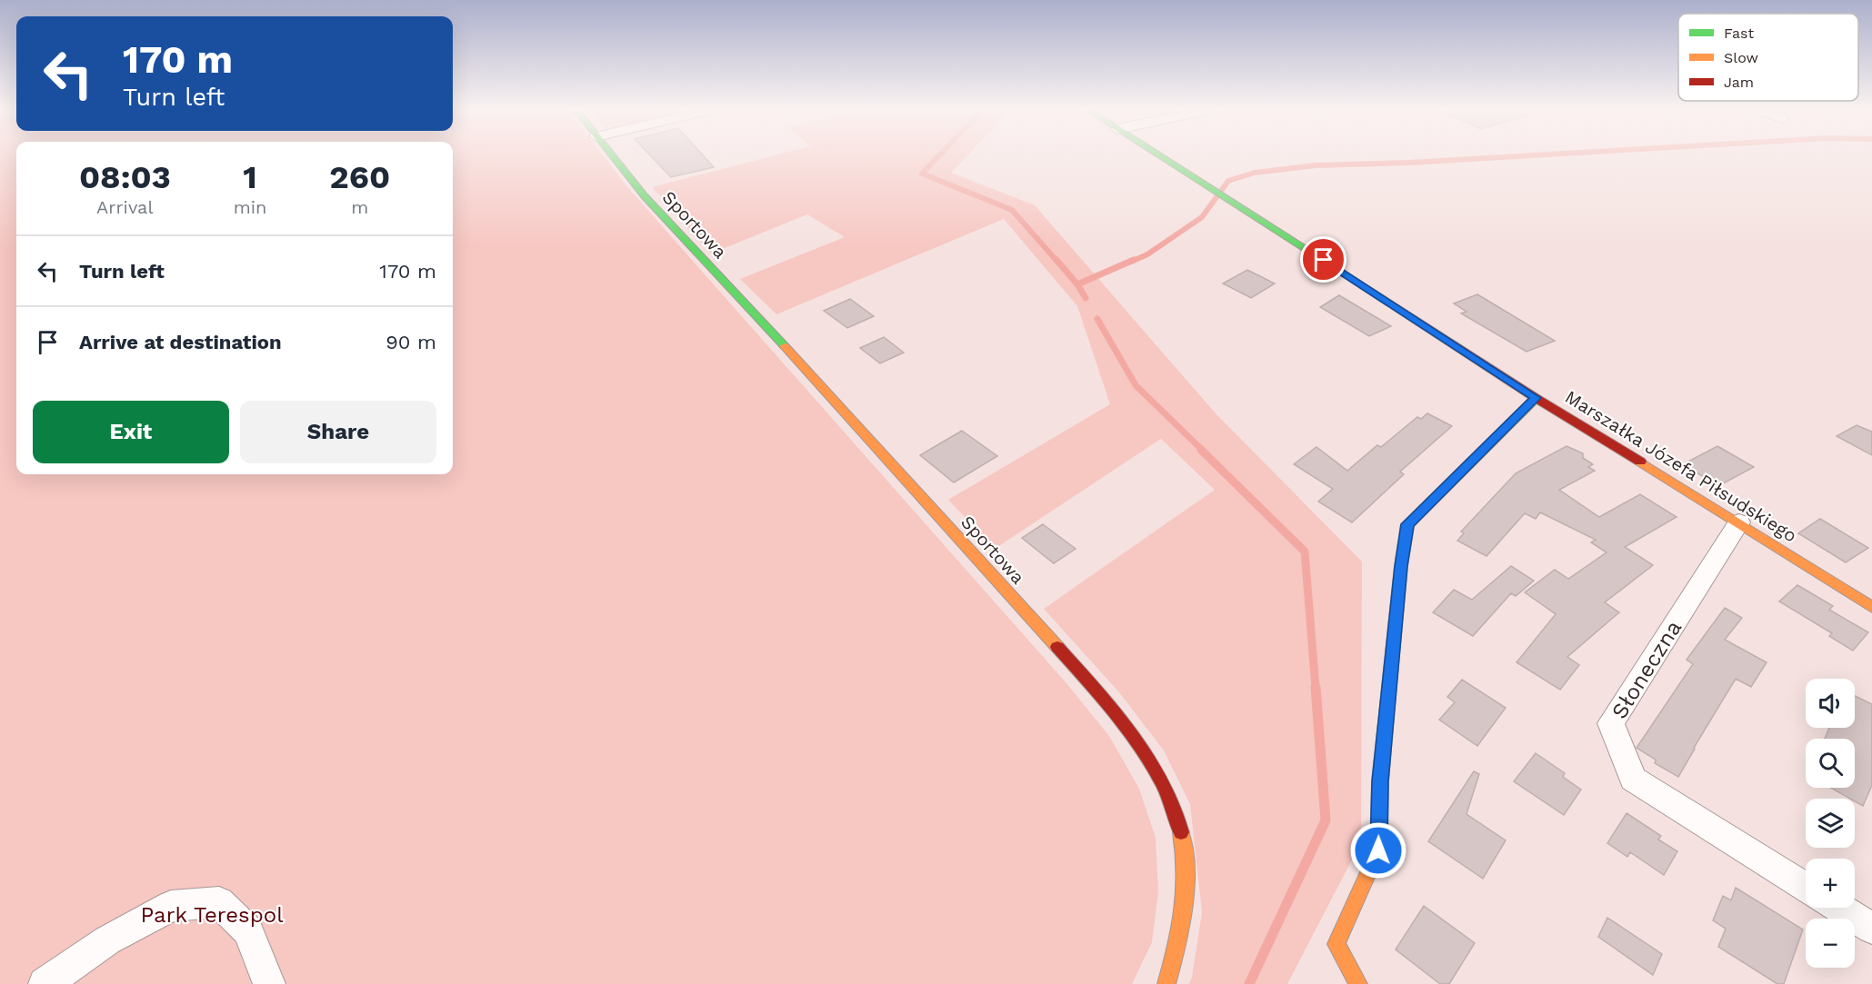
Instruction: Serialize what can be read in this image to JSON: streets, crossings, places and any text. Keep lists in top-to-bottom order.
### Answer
{
  "streets": {
    "street": ["Sportowa", "Marszałka Józefa Piłsudskiego", "Słoneczna"]
  },
  "crossings": [
    ["Marszałka Józefa Piłsudskiego", "Słoneczna"]
  ],
  "parks": ["Park Terespol"],
  "legend": ["Fast", "Slow", "Jam"],
  "page": {
    "turn": ["170 m", "Turn left"],
    "eta": [
      "08:03",
      "Arrival",
      "1",
      "min",
      "260",
      "m"
    ],
    "list": [
      {
        "name": "Turn left",
        "value": "170 m"
      },
      {
        "name": "Arrive at destination",
        "value": "90 m"
      }
    ],
    "buttons": ["Exit", "Share"],
    "map_buttons": ["+", "−"]
  }
}
